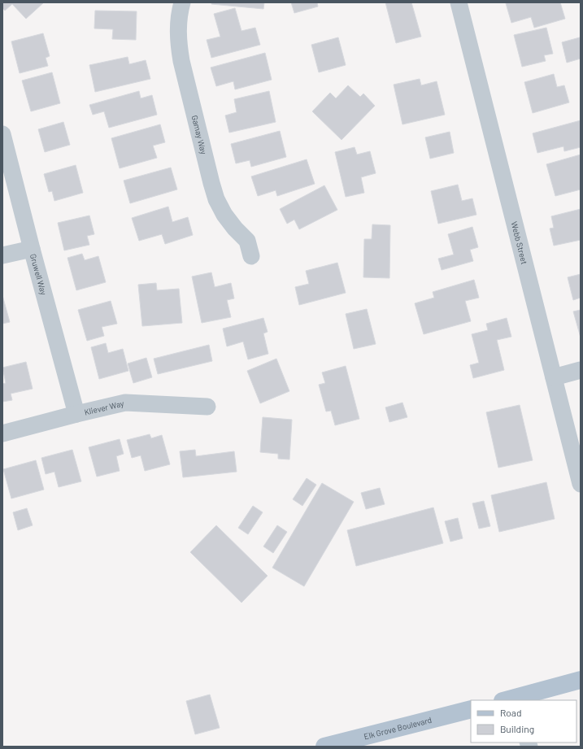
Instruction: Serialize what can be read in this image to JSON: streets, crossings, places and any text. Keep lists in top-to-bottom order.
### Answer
{
  "streets": {
    "main road": ["Elk Grove Boulevard"],
    "street": [
      "Gamay Way",
      "Webb Street",
      "Gruwell Way",
      "Kliever Way"
    ]
  },
  "crossings": [
    ["Gruwell Way", "Kliever Way"]
  ],
  "legend": ["Road", "Building"]
}
